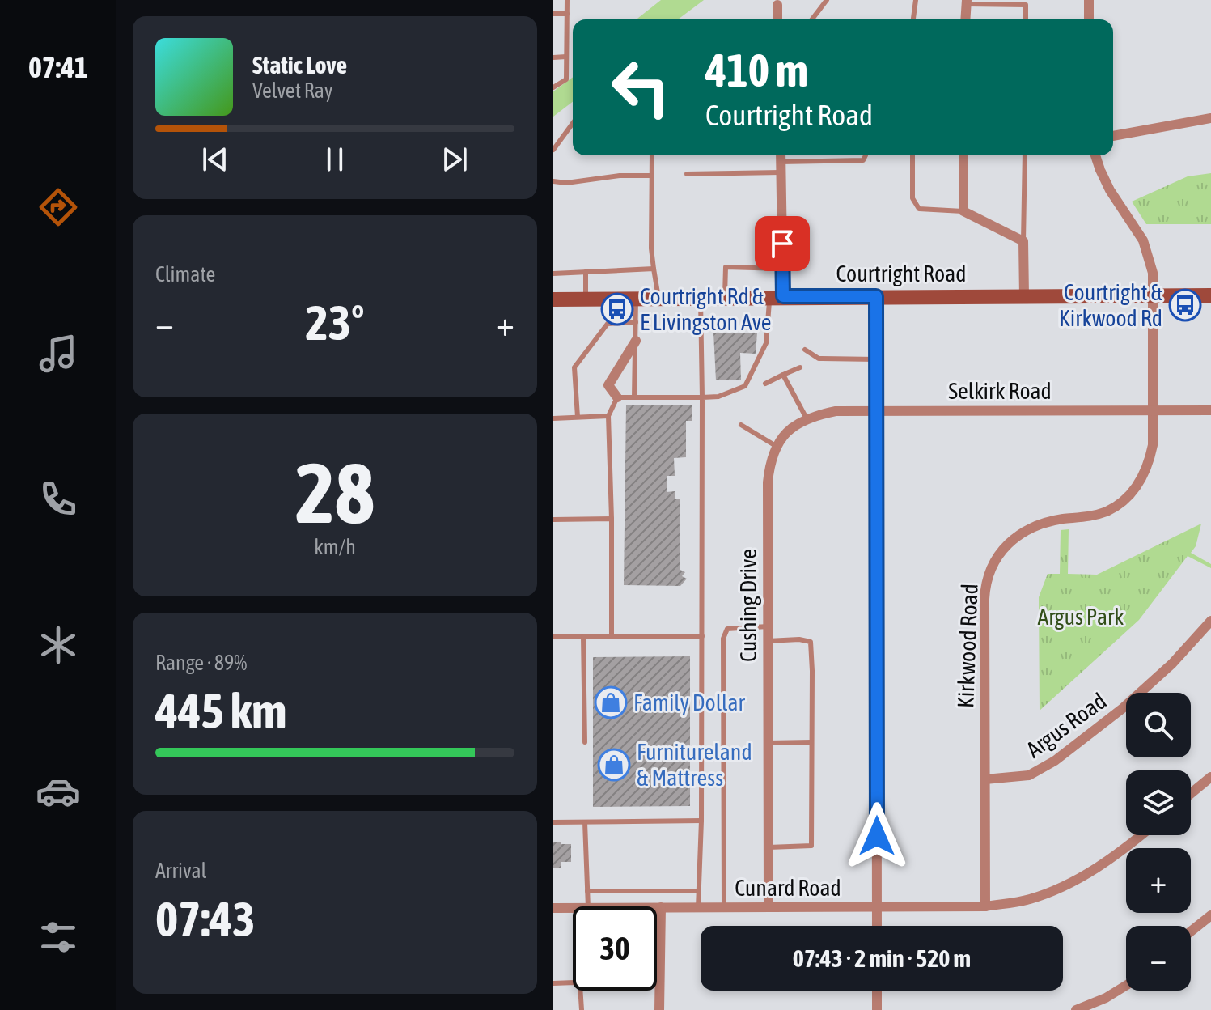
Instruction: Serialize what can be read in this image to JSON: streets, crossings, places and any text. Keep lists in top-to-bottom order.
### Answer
{
  "streets": {
    "street": [
      "Courtright Road",
      "Selkirk Road",
      "Cushing Drive",
      "Kirkwood Road",
      "Argus Road",
      "Cunard Road"
    ]
  },
  "crossings": [
    ["Courtright Road", "Kirkwood Road"],
    ["Selkirk Road", "Cushing Drive"],
    ["Selkirk Road", "Kirkwood Road"],
    ["Cushing Drive", "Cunard Road"],
    ["Kirkwood Road", "Argus Road"],
    ["Kirkwood Road", "Cunard Road"]
  ],
  "parks": ["Argus Park"],
  "places": {
    "bus stop": ["Courtright & Kirkwood Rd", "Courtright Rd & E Livingston Ave"],
    "shop": ["Family Dollar", "Furnitureland & Mattress"]
  },
  "page": {
    "tabs": "07:41",
    "turn": ["410 m", "Courtright Road"],
    "song": ["Static Love", "Velvet Ray"],
    "tile": [
      "Climate",
      ["28", "km/h"],
      ["Range · 89%", "445 km"],
      ["Arrival", "07:43"]
    ],
    "heat": ["−", "23°", "+"],
    "map_buttons": ["+", "−"],
    "limit": "30",
    "trip": "07:43 · 2 min · 520 m"
  }
}
